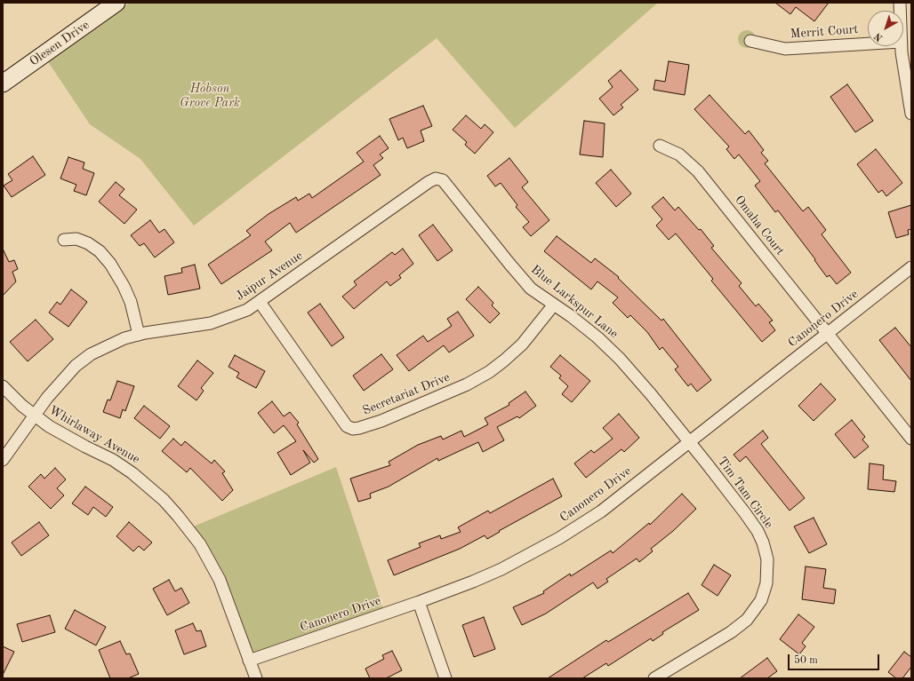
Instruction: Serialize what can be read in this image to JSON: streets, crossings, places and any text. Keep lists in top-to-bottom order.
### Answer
{
  "streets": {
    "street": [
      "Merrit Court",
      "Olesen Drive",
      "Omaha Court",
      "Jaipur Avenue",
      "Blue Larkspur Lane",
      "Canonero Drive",
      "Secretariat Drive",
      "Whirlaway Avenue",
      "Tim Tam Circle"
    ]
  },
  "crossings": [
    ["Omaha Court", "Canonero Drive"],
    ["Jaipur Avenue", "Blue Larkspur Lane"],
    ["Jaipur Avenue", "Secretariat Drive"],
    ["Jaipur Avenue", "Whirlaway Avenue"],
    ["Blue Larkspur Lane", "Canonero Drive"],
    ["Blue Larkspur Lane", "Secretariat Drive"],
    ["Blue Larkspur Lane", "Tim Tam Circle"],
    ["Canonero Drive", "Whirlaway Avenue"],
    ["Canonero Drive", "Tim Tam Circle"]
  ],
  "parks": ["Hobson Grove Park"],
  "scale_bar": "50 m",
  "north": "bottom left"
}
